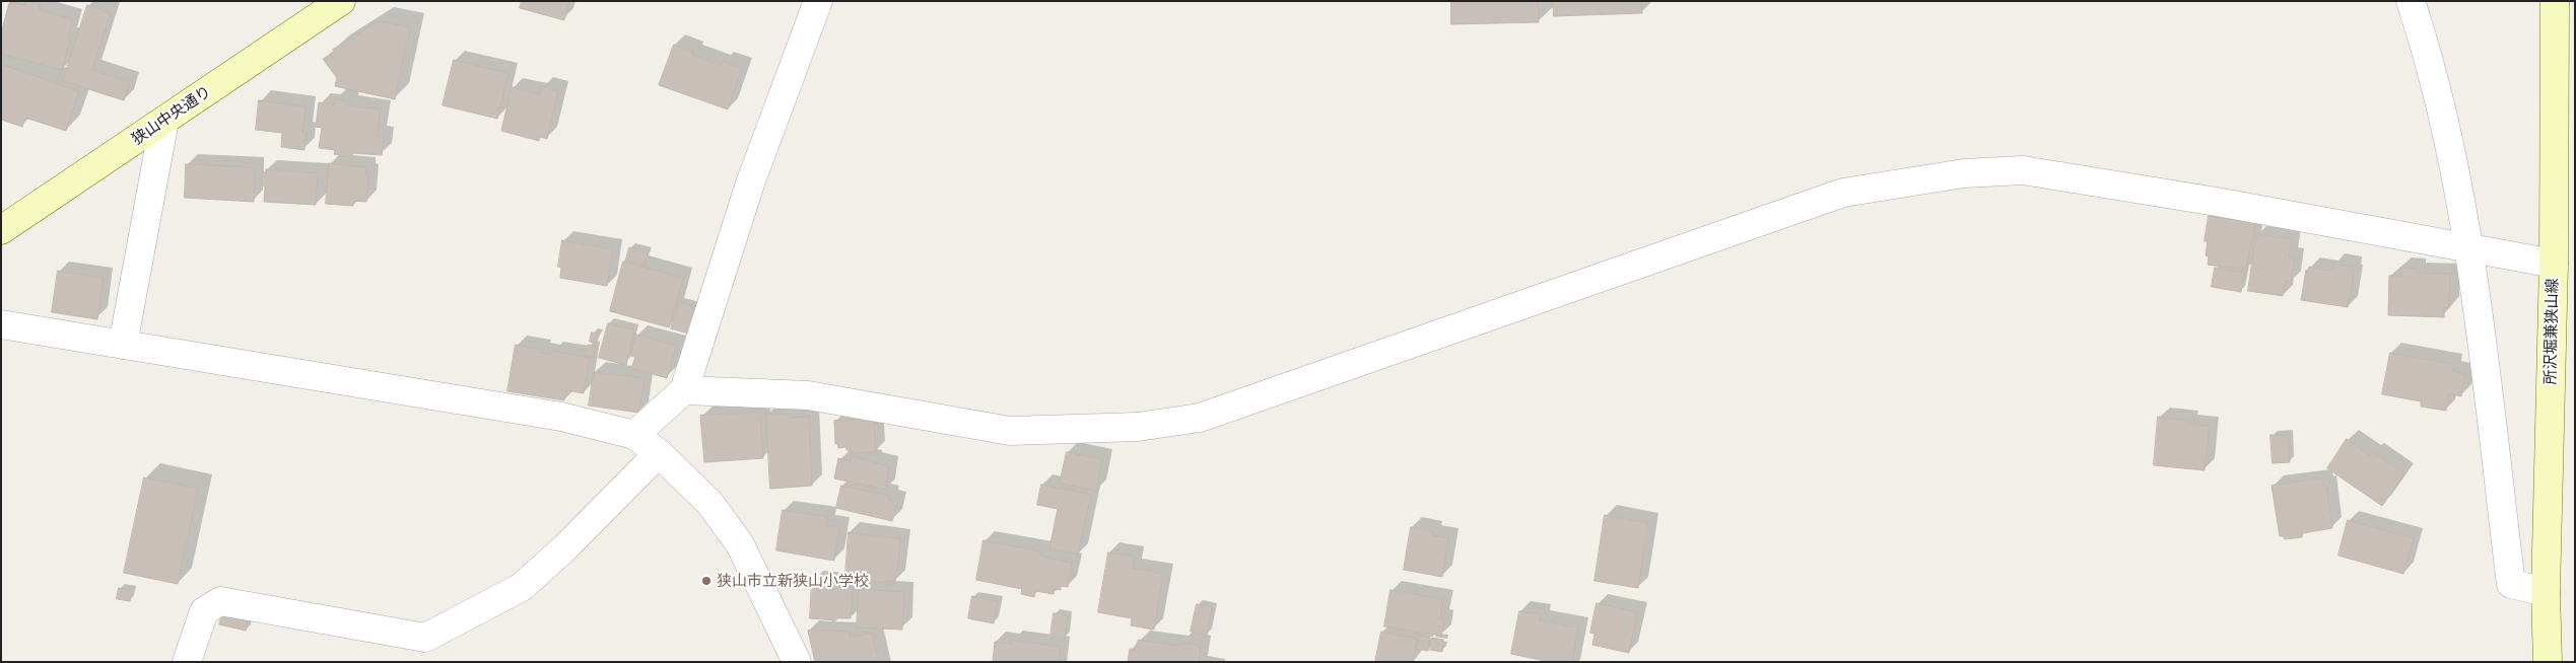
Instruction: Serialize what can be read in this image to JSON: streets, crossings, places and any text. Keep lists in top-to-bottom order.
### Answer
{
  "streets": {
    "main road": ["狭山中央通り", "所沢堀兼狭山線"]
  },
  "places": ["狭山市立新狭山小学校"]
}
